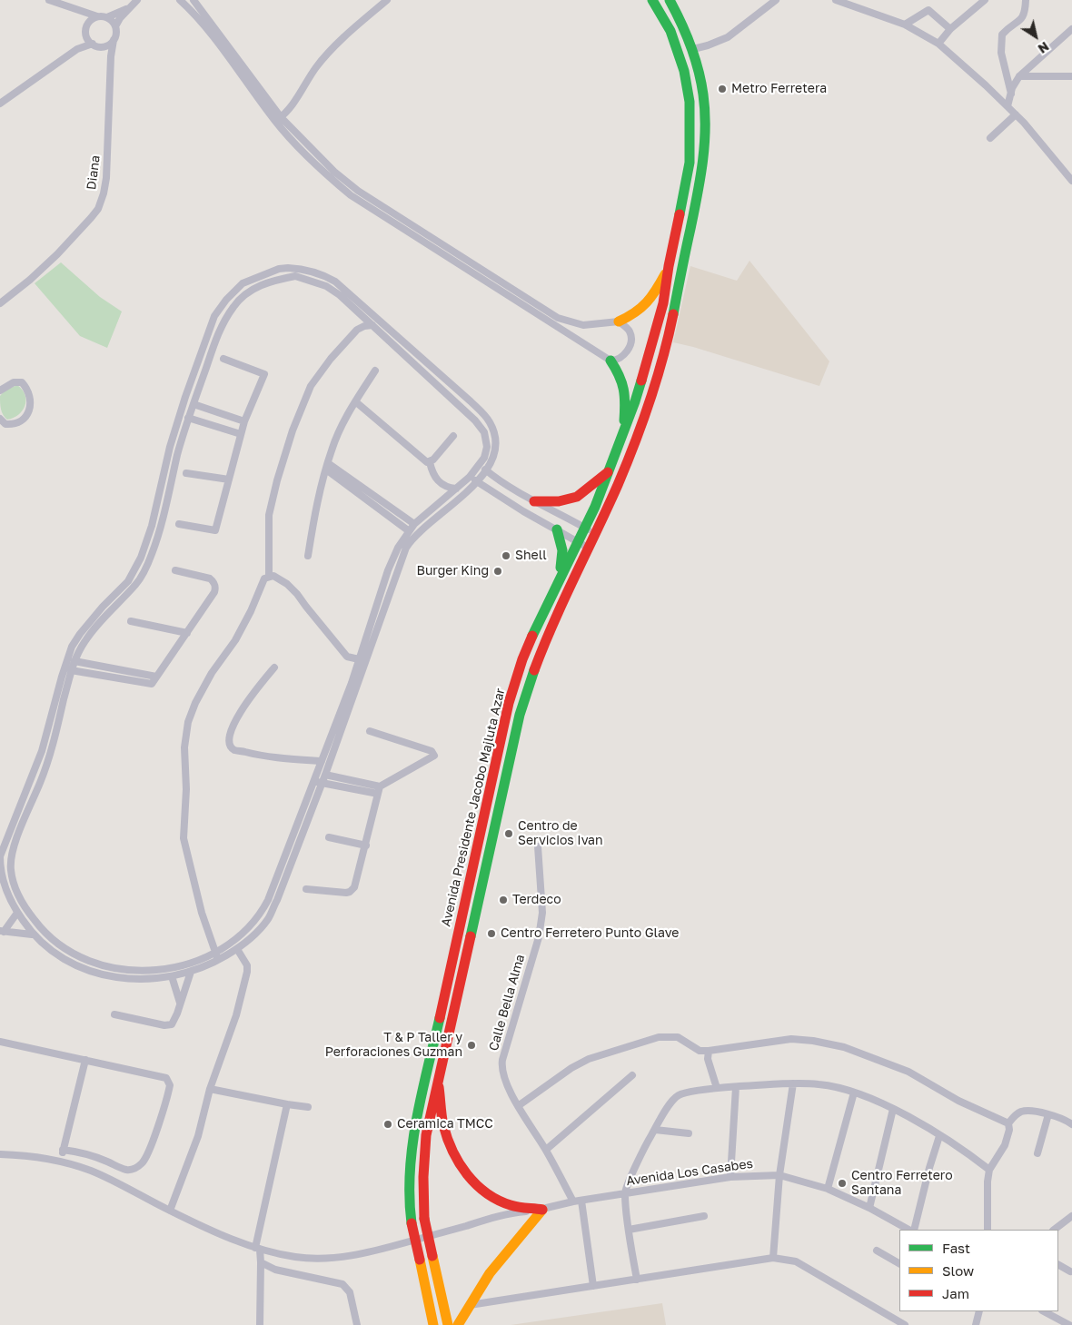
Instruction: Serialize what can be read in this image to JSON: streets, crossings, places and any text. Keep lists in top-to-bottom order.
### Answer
{
  "streets": {
    "main road": ["Avenida Presidente Jacobo Majluta Azar"],
    "street": ["Diana", "Calle Bella Alma", "Avenida Los Casabes"]
  },
  "crossings": [
    ["Calle Bella Alma", "Avenida Los Casabes"]
  ],
  "places": [
    "Metro Ferretera",
    "Shell",
    "Burger King",
    "Centro de Servicios Ivan",
    "Terdeco",
    "Centro Ferretero Punto Glave",
    "T & P Taller y Perforaciones Guzman",
    "Ceramica TMCC",
    "Centro Ferretero Santana"
  ],
  "legend": ["Fast", "Slow", "Jam"],
  "north": "bottom right"
}
